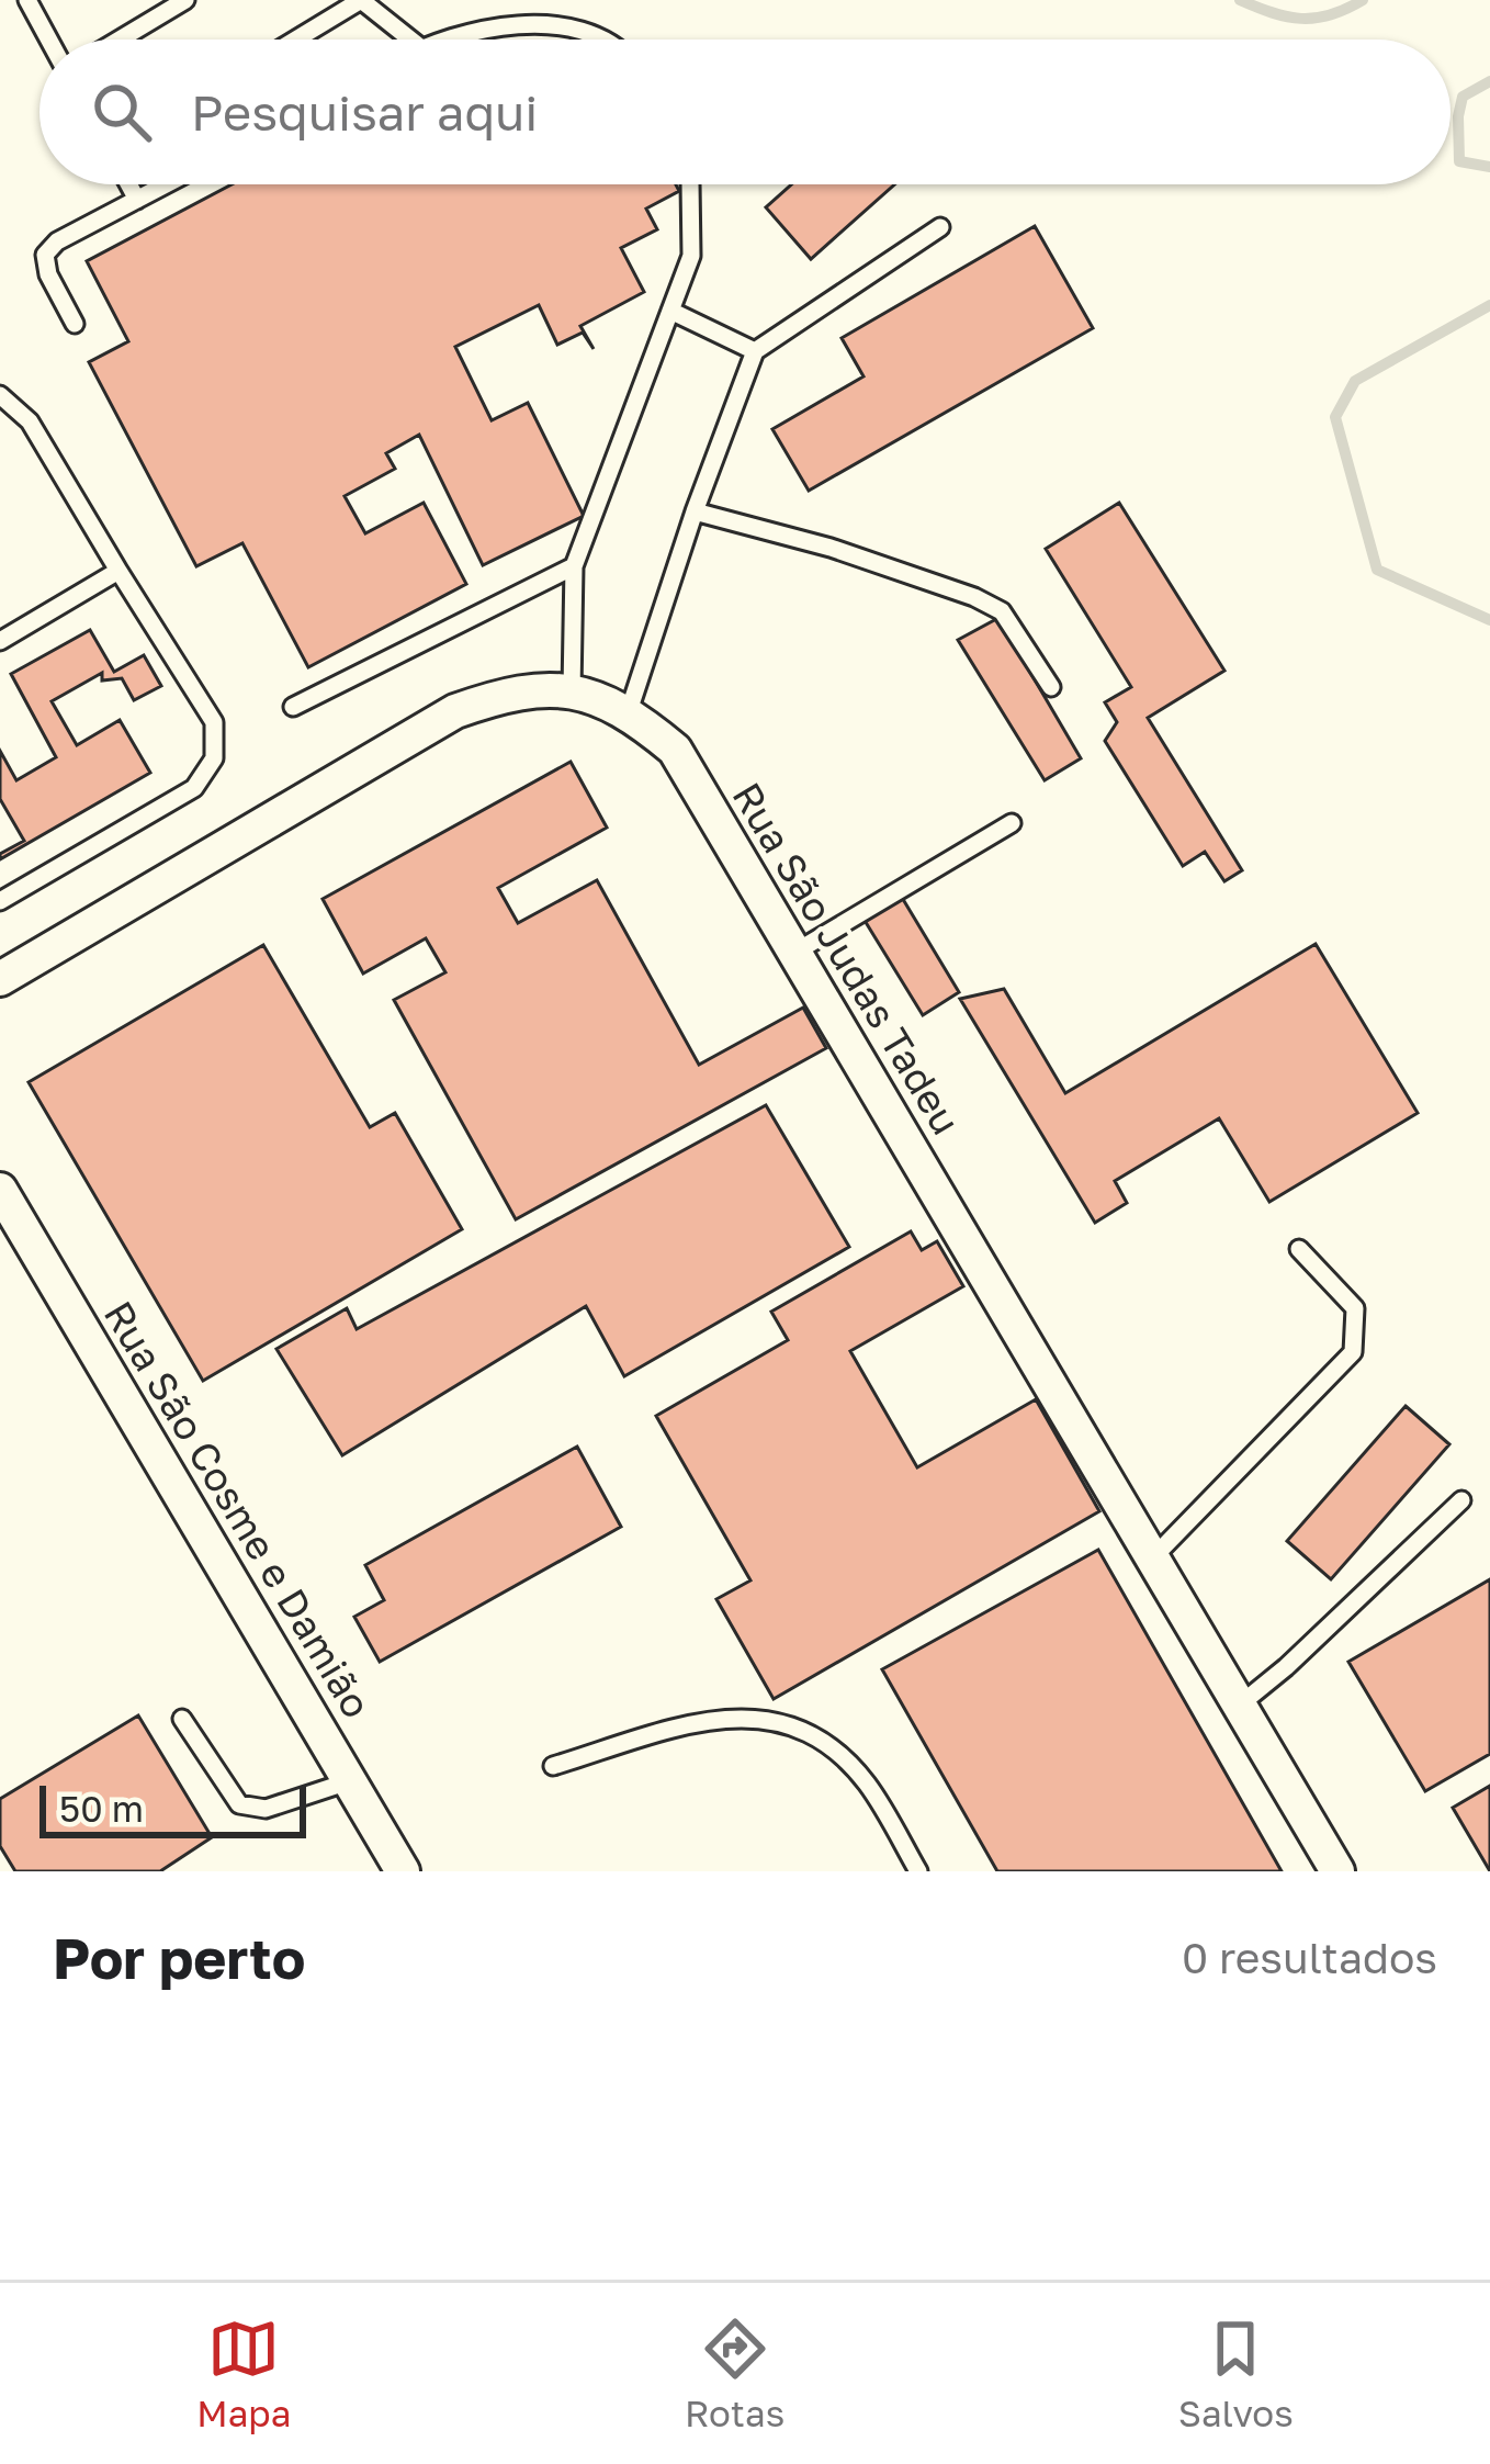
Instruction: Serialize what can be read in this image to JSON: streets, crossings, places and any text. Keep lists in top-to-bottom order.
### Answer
{
  "streets": {
    "street": ["Rua São Judas Tadeu", "Rua São Cosme e Damião"]
  },
  "scale_bar": "50 m",
  "page": {
    "search": "Pesquisar aqui",
    "scale": "50 m",
    "heading": ["Por perto", "0 resultados"],
    "nav": ["Mapa", "Rotas", "Salvos"]
  }
}
